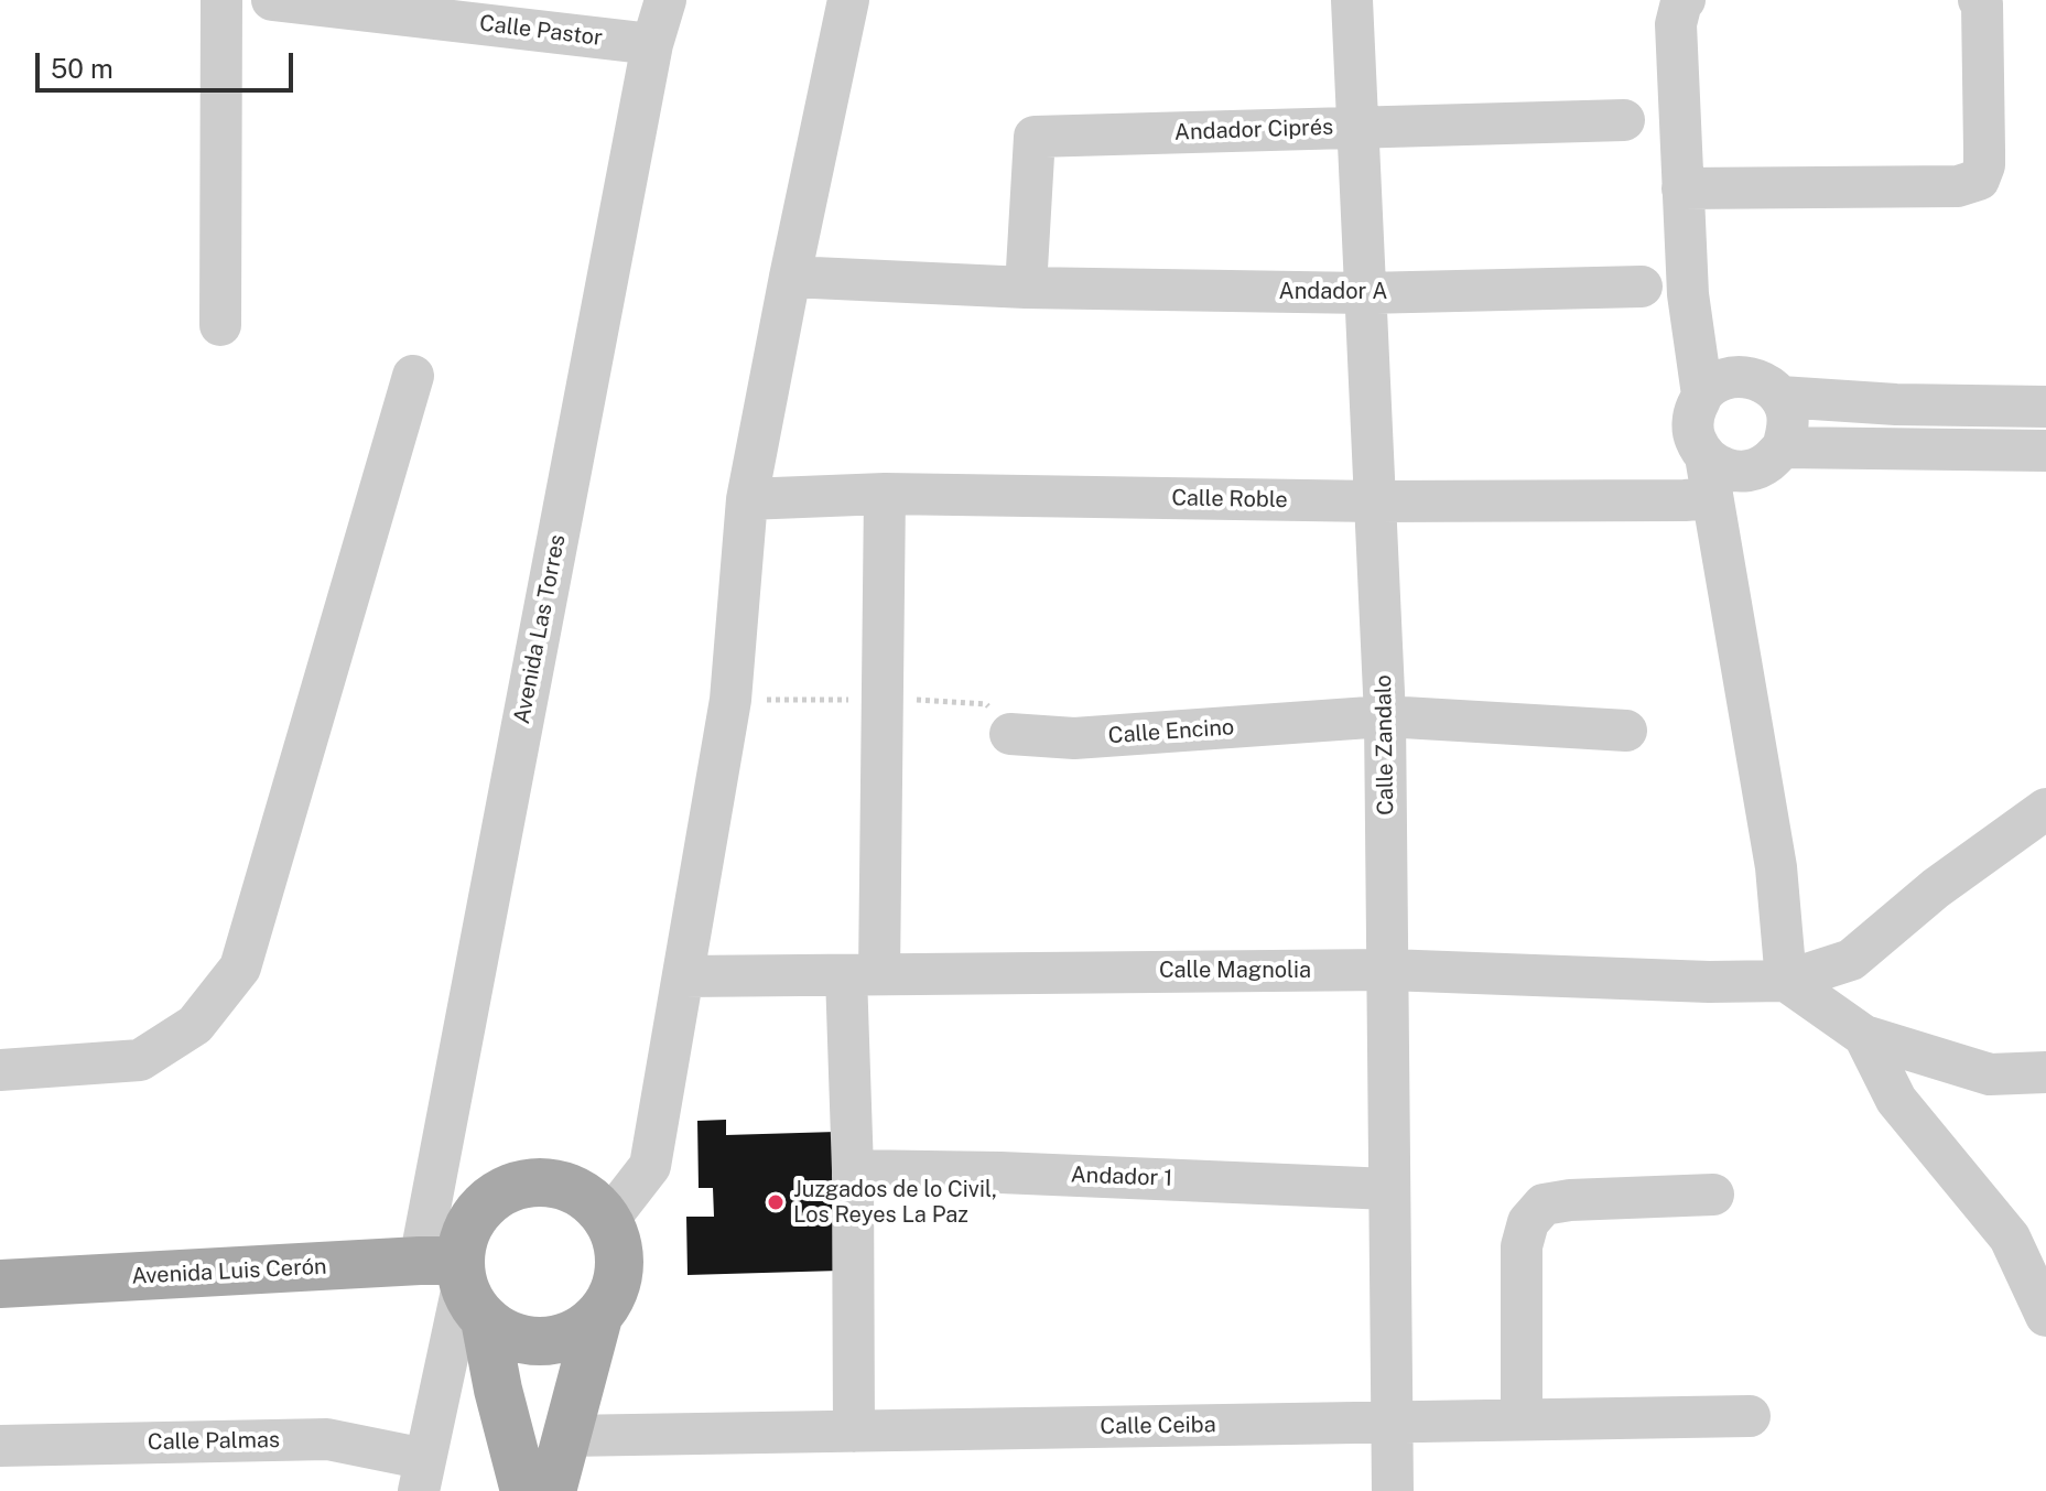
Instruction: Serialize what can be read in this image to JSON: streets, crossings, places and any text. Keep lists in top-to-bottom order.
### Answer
{
  "streets": {
    "main road": ["Avenida Luis Cerón"],
    "street": [
      "Calle Pastor",
      "Andador Ciprés",
      "Andador A",
      "Calle Roble",
      "Avenida Las Torres",
      "Calle Encino",
      "Calle Zandalo",
      "Calle Magnolia",
      "Andador 1",
      "Calle Ceiba",
      "Calle Palmas"
    ]
  },
  "crossings": [
    ["Calle Pastor", "Avenida Las Torres"],
    ["Andador Ciprés", "Andador A"],
    ["Andador Ciprés", "Calle Zandalo"],
    ["Andador A", "Calle Zandalo"],
    ["Calle Roble", "Calle Zandalo"],
    ["Avenida Las Torres", "Avenida Luis Cerón"],
    ["Avenida Las Torres", "Calle Palmas"],
    ["Calle Encino", "Calle Zandalo"],
    ["Calle Zandalo", "Calle Magnolia"],
    ["Calle Zandalo", "Andador 1"],
    ["Calle Zandalo", "Calle Ceiba"]
  ],
  "places": ["Juzgados de lo Civil, Los Reyes La Paz"],
  "scale_bar": "50 m"
}
